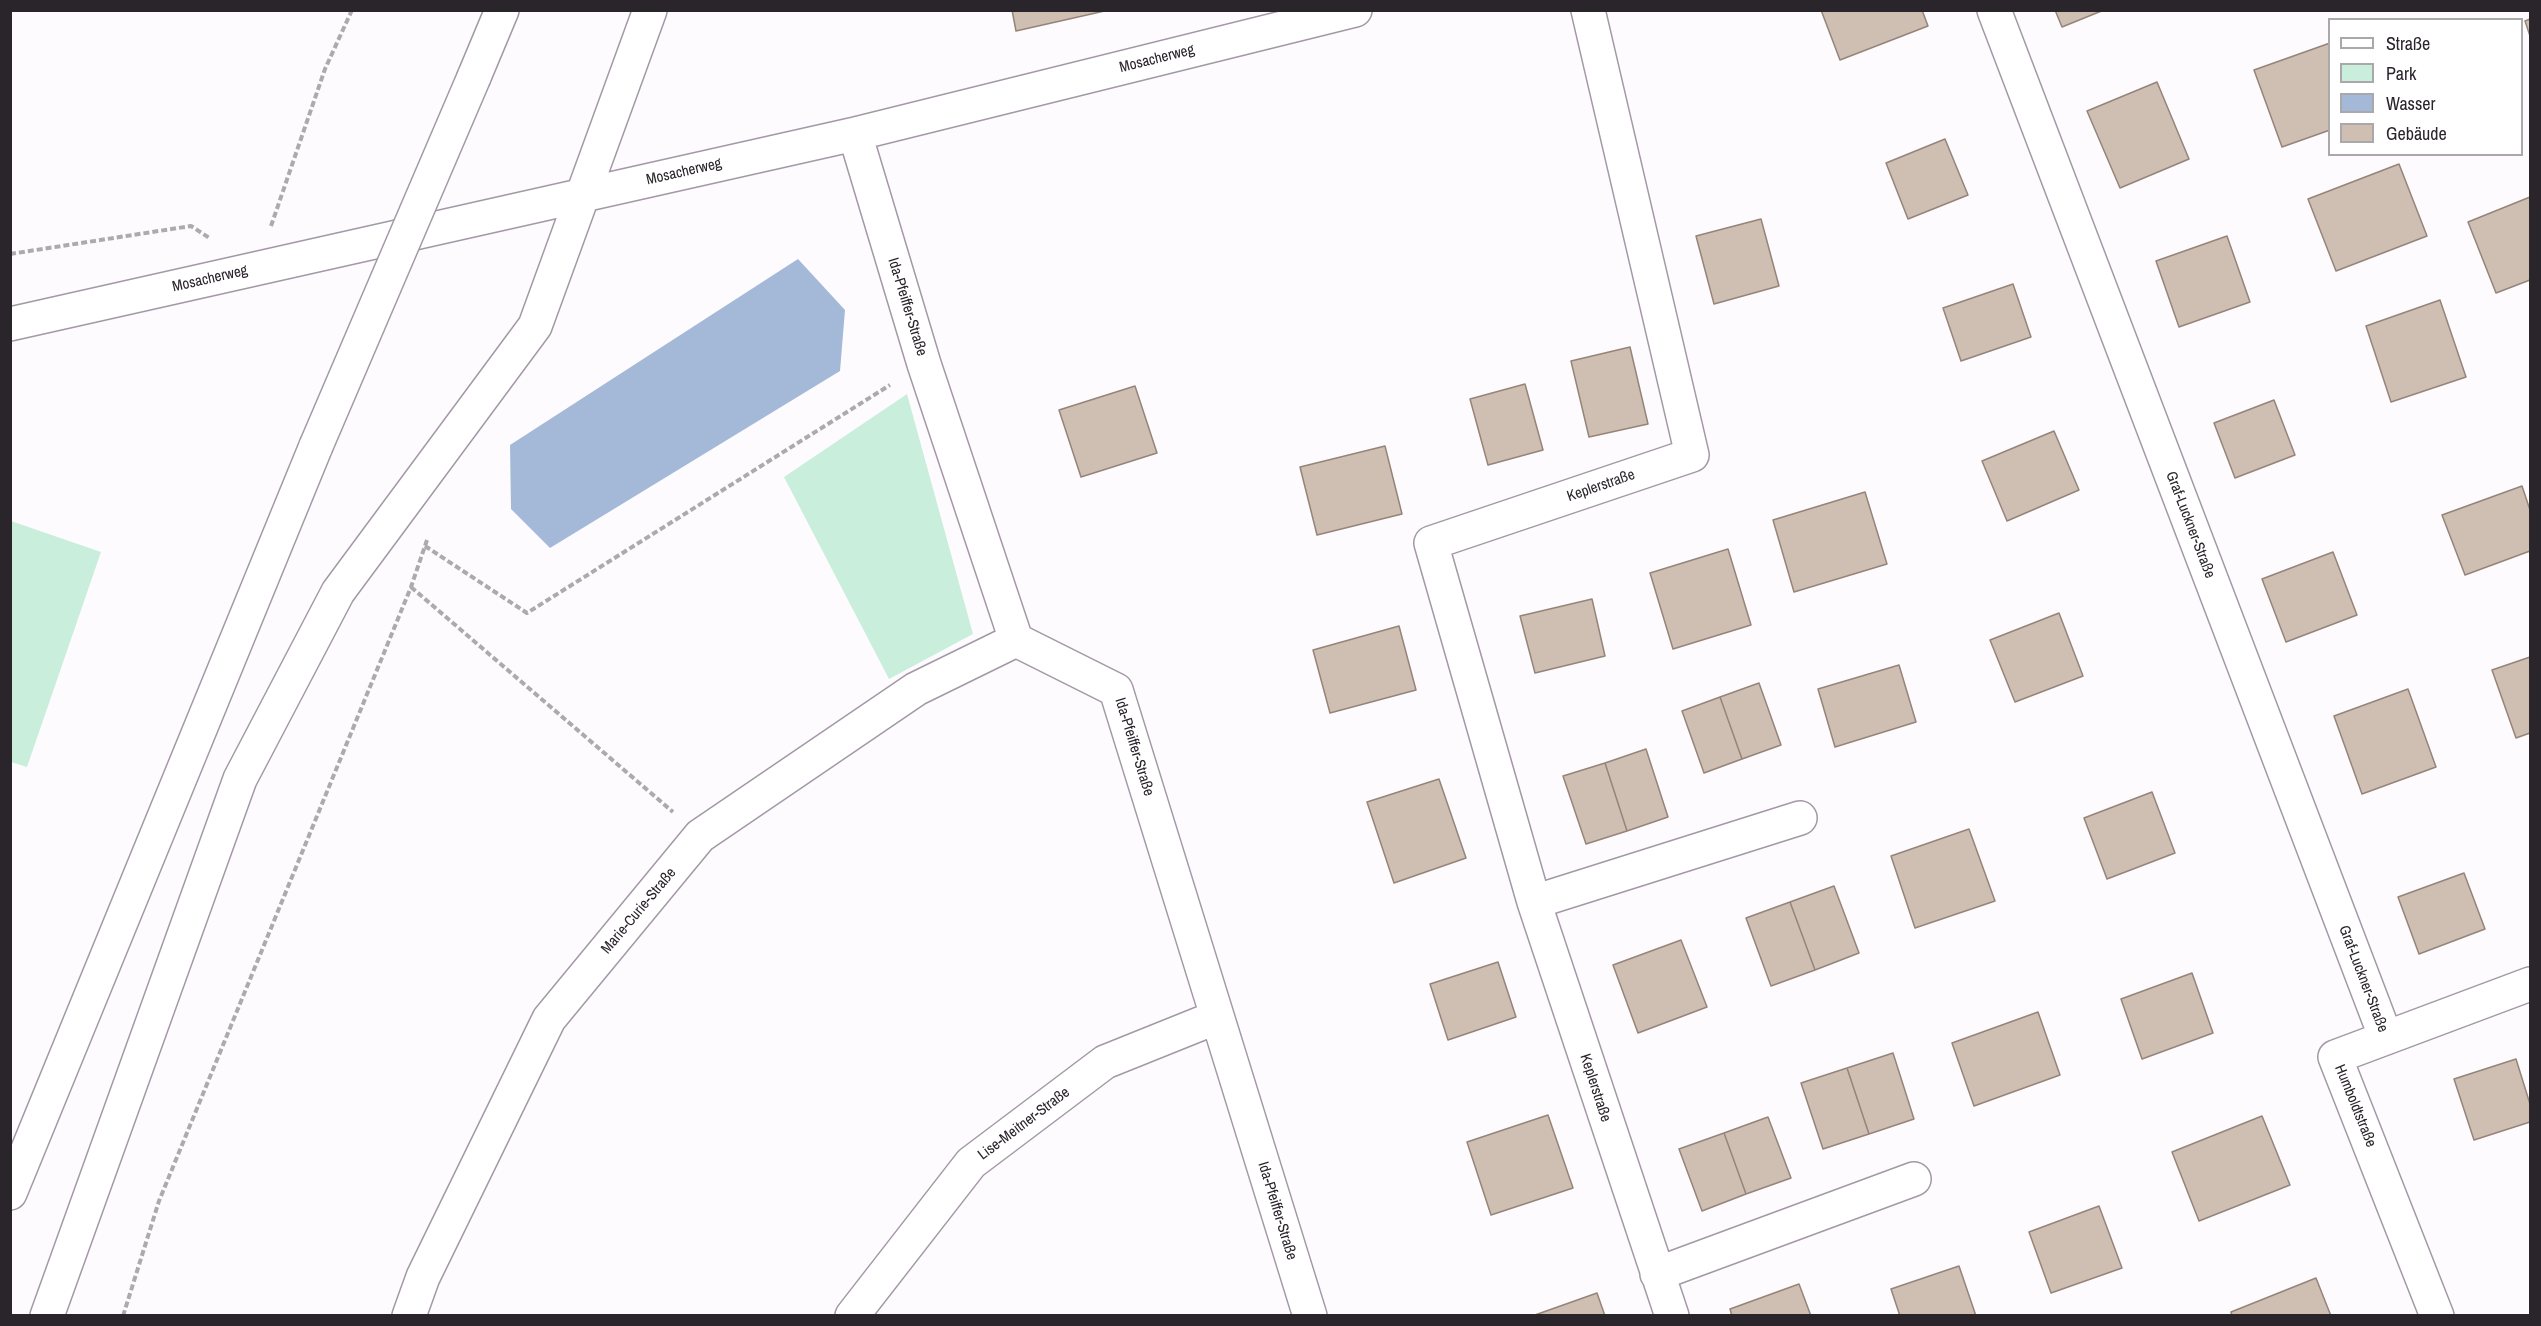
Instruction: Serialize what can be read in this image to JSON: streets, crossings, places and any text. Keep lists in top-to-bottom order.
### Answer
{
  "streets": {
    "street": [
      "Mosacherweg",
      "Ida-Pfeiffer-Straße",
      "Keplerstraße",
      "Graf-Luckner-Straße",
      "Marie-Curie-Straße",
      "Humboldtstraße",
      "Lise-Meitner-Straße"
    ]
  },
  "crossings": [
    ["Mosacherweg", "Ida-Pfeiffer-Straße"],
    ["Ida-Pfeiffer-Straße", "Marie-Curie-Straße"],
    ["Ida-Pfeiffer-Straße", "Lise-Meitner-Straße"],
    ["Graf-Luckner-Straße", "Humboldtstraße"]
  ],
  "legend": [
    "Straße",
    "Park",
    "Wasser",
    "Gebäude"
  ]
}
